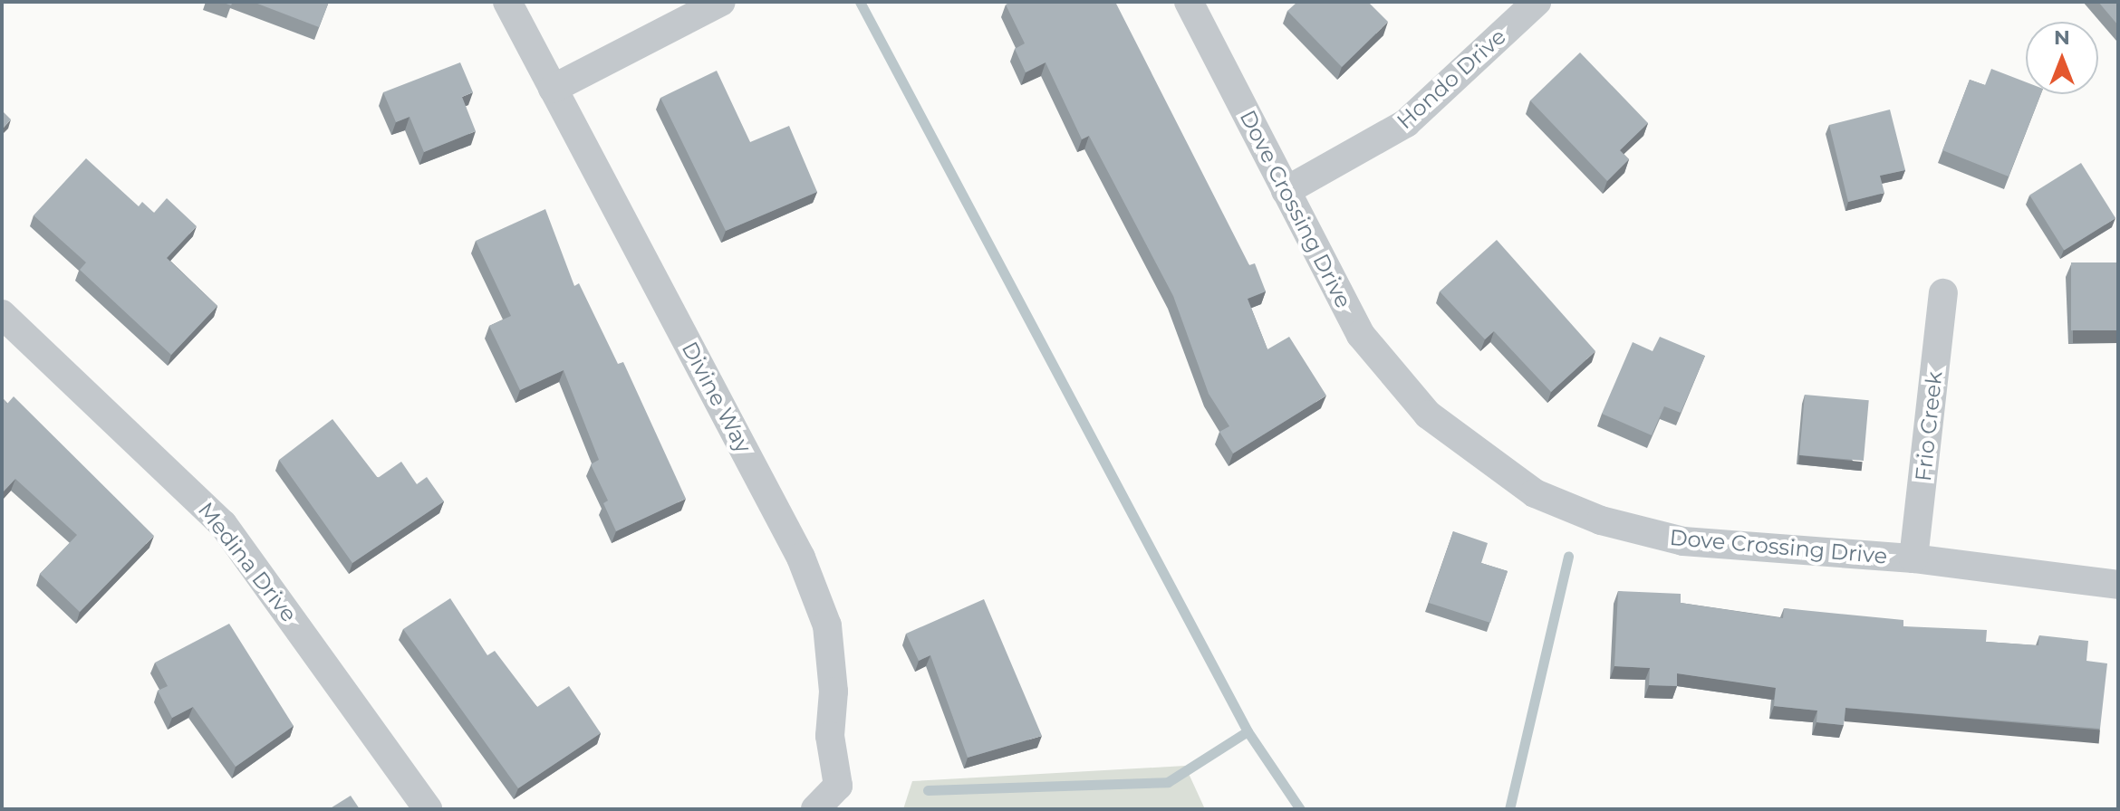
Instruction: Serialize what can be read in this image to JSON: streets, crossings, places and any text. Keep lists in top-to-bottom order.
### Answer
{
  "streets": {
    "street": [
      "Hondo Drive",
      "Dove Crossing Drive",
      "Divine Way",
      "Frio Creek",
      "Medina Drive"
    ]
  },
  "crossings": [
    ["Hondo Drive", "Dove Crossing Drive"],
    ["Dove Crossing Drive", "Frio Creek"]
  ],
  "north": "top"
}
